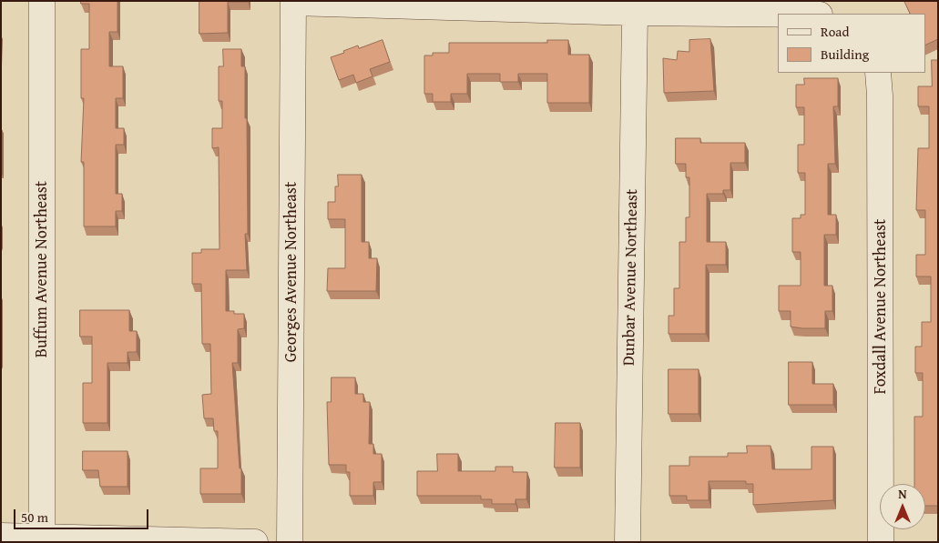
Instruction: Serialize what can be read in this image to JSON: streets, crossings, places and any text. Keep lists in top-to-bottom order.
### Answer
{
  "streets": {
    "street": [
      "Buffum Avenue Northeast",
      "Georges Avenue Northeast",
      "Dunbar Avenue Northeast",
      "Foxdall Avenue Northeast"
    ]
  },
  "legend": ["Road", "Building"],
  "scale_bar": "50 m",
  "north": "top"
}
